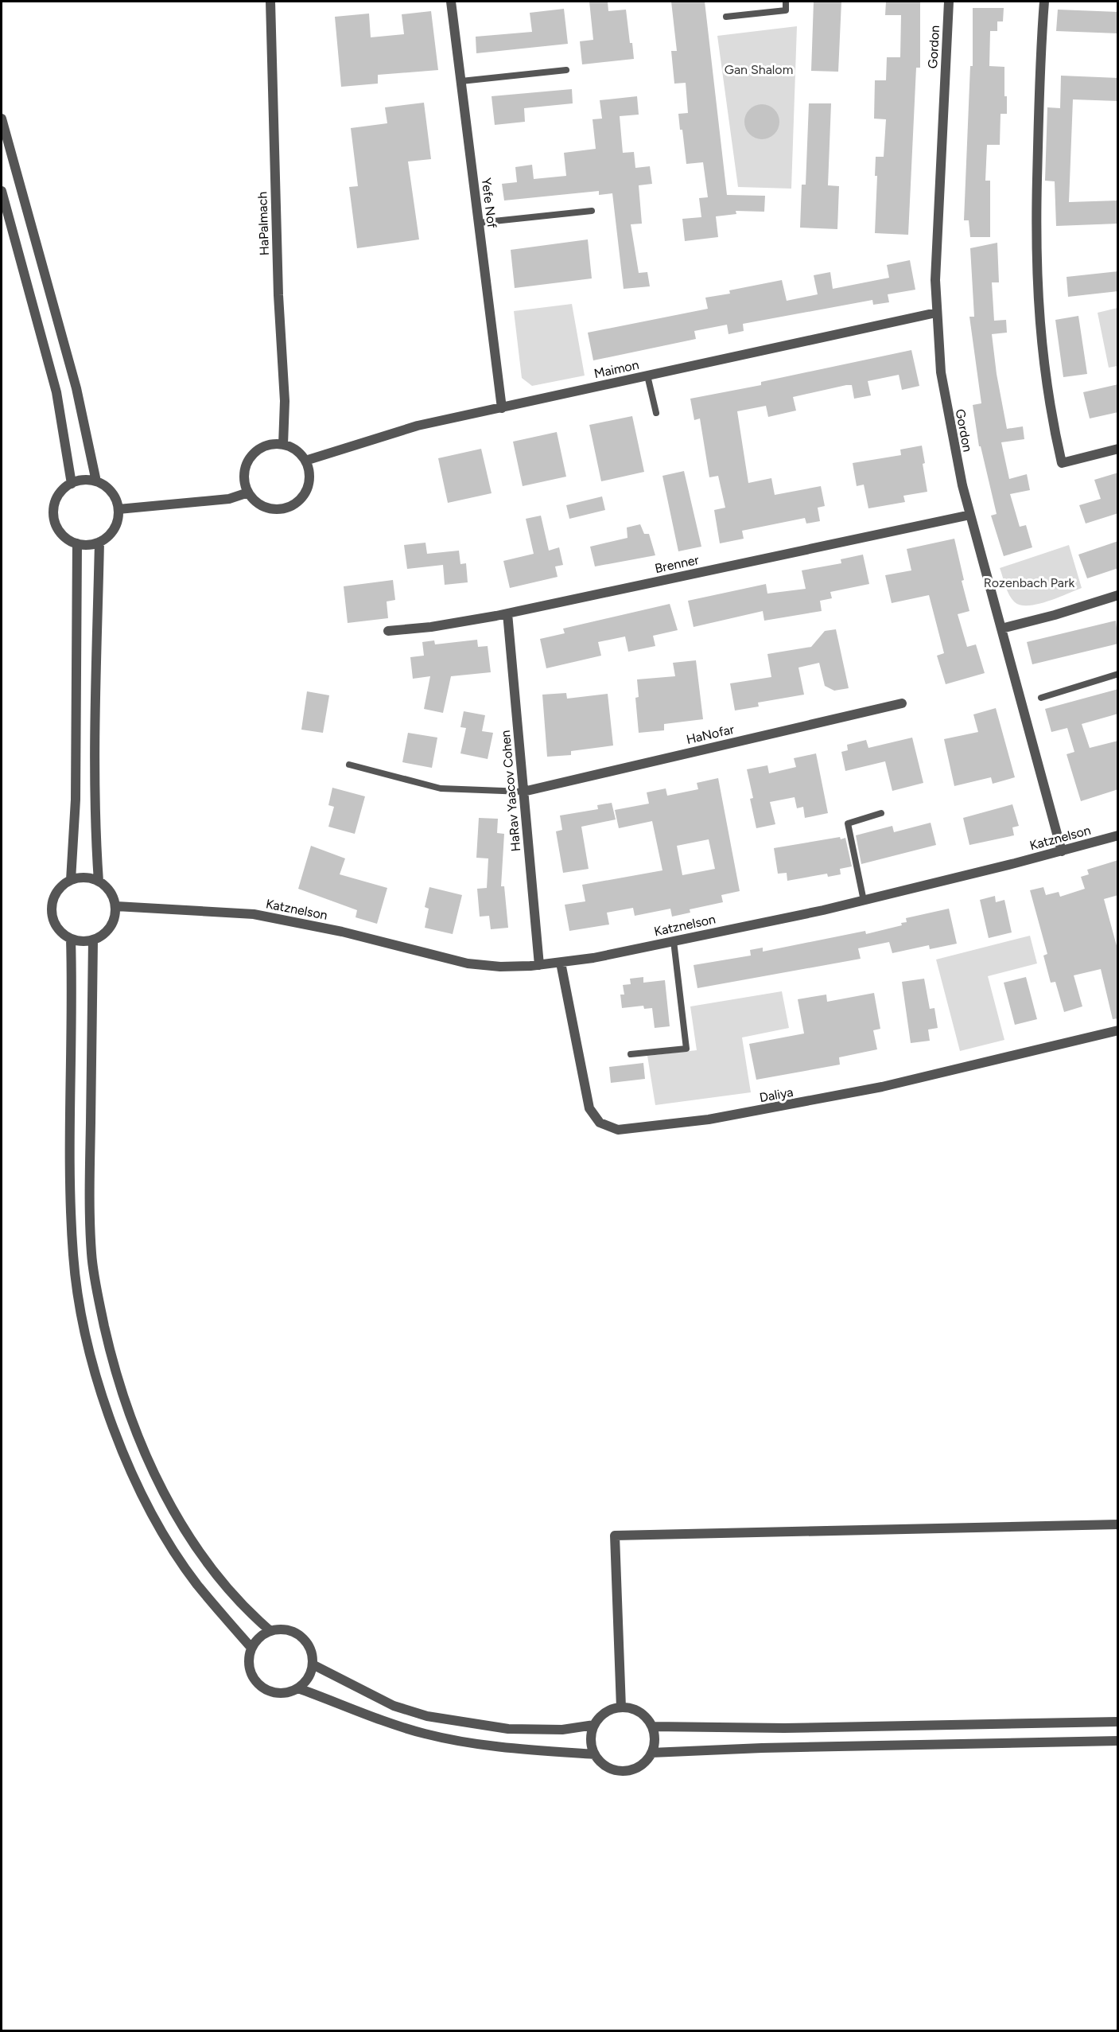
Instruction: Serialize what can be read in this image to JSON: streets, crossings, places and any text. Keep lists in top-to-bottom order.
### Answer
{
  "streets": {
    "street": [
      "Gordon",
      "Yefe Nof",
      "HaPalmach",
      "Maimon",
      "Brenner",
      "HaNofar",
      "HaRav Yaacov Cohen",
      "Katznelson",
      "Daliya"
    ]
  },
  "crossings": [
    ["Gordon", "Maimon"],
    ["Gordon", "Brenner"],
    ["Gordon", "Katznelson"],
    ["Yefe Nof", "Maimon"],
    ["HaPalmach", "Maimon"],
    ["Brenner", "HaRav Yaacov Cohen"],
    ["HaNofar", "HaRav Yaacov Cohen"],
    ["HaRav Yaacov Cohen", "Katznelson"],
    ["Katznelson", "Daliya"]
  ],
  "parks": ["Gan Shalom", "Rozenbach Park"]
}
